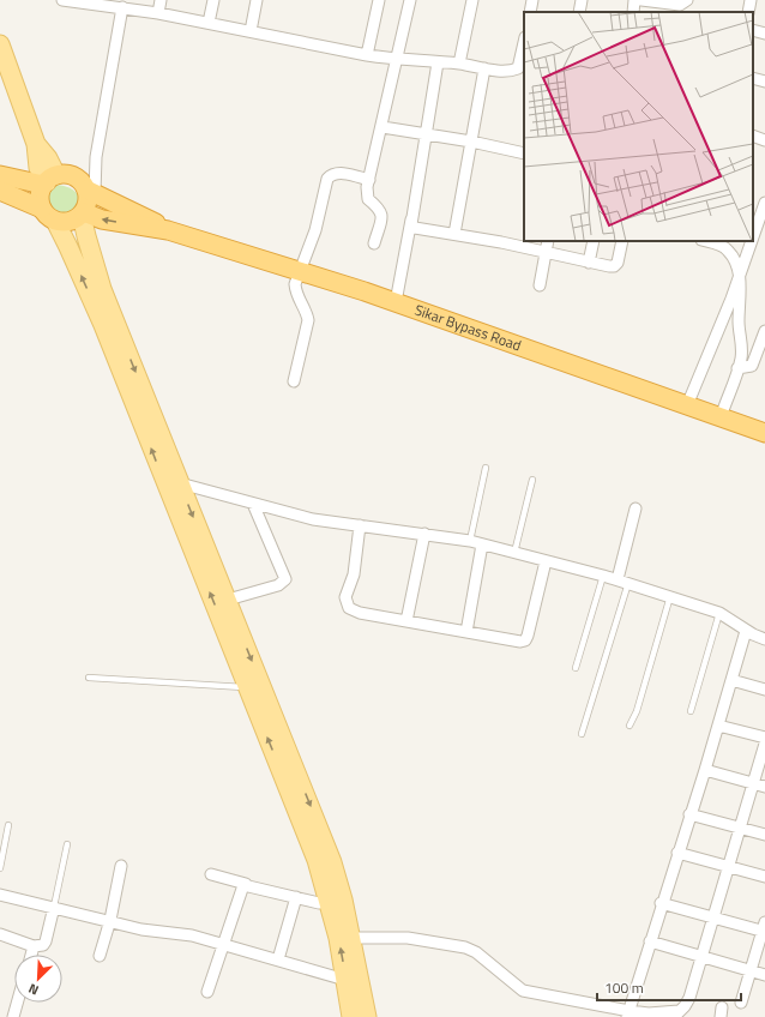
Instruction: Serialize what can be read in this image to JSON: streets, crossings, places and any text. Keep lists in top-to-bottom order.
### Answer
{
  "streets": {
    "highway": ["Sikar Bypass Road"]
  },
  "scale_bar": "100 m",
  "north": "bottom left"
}
